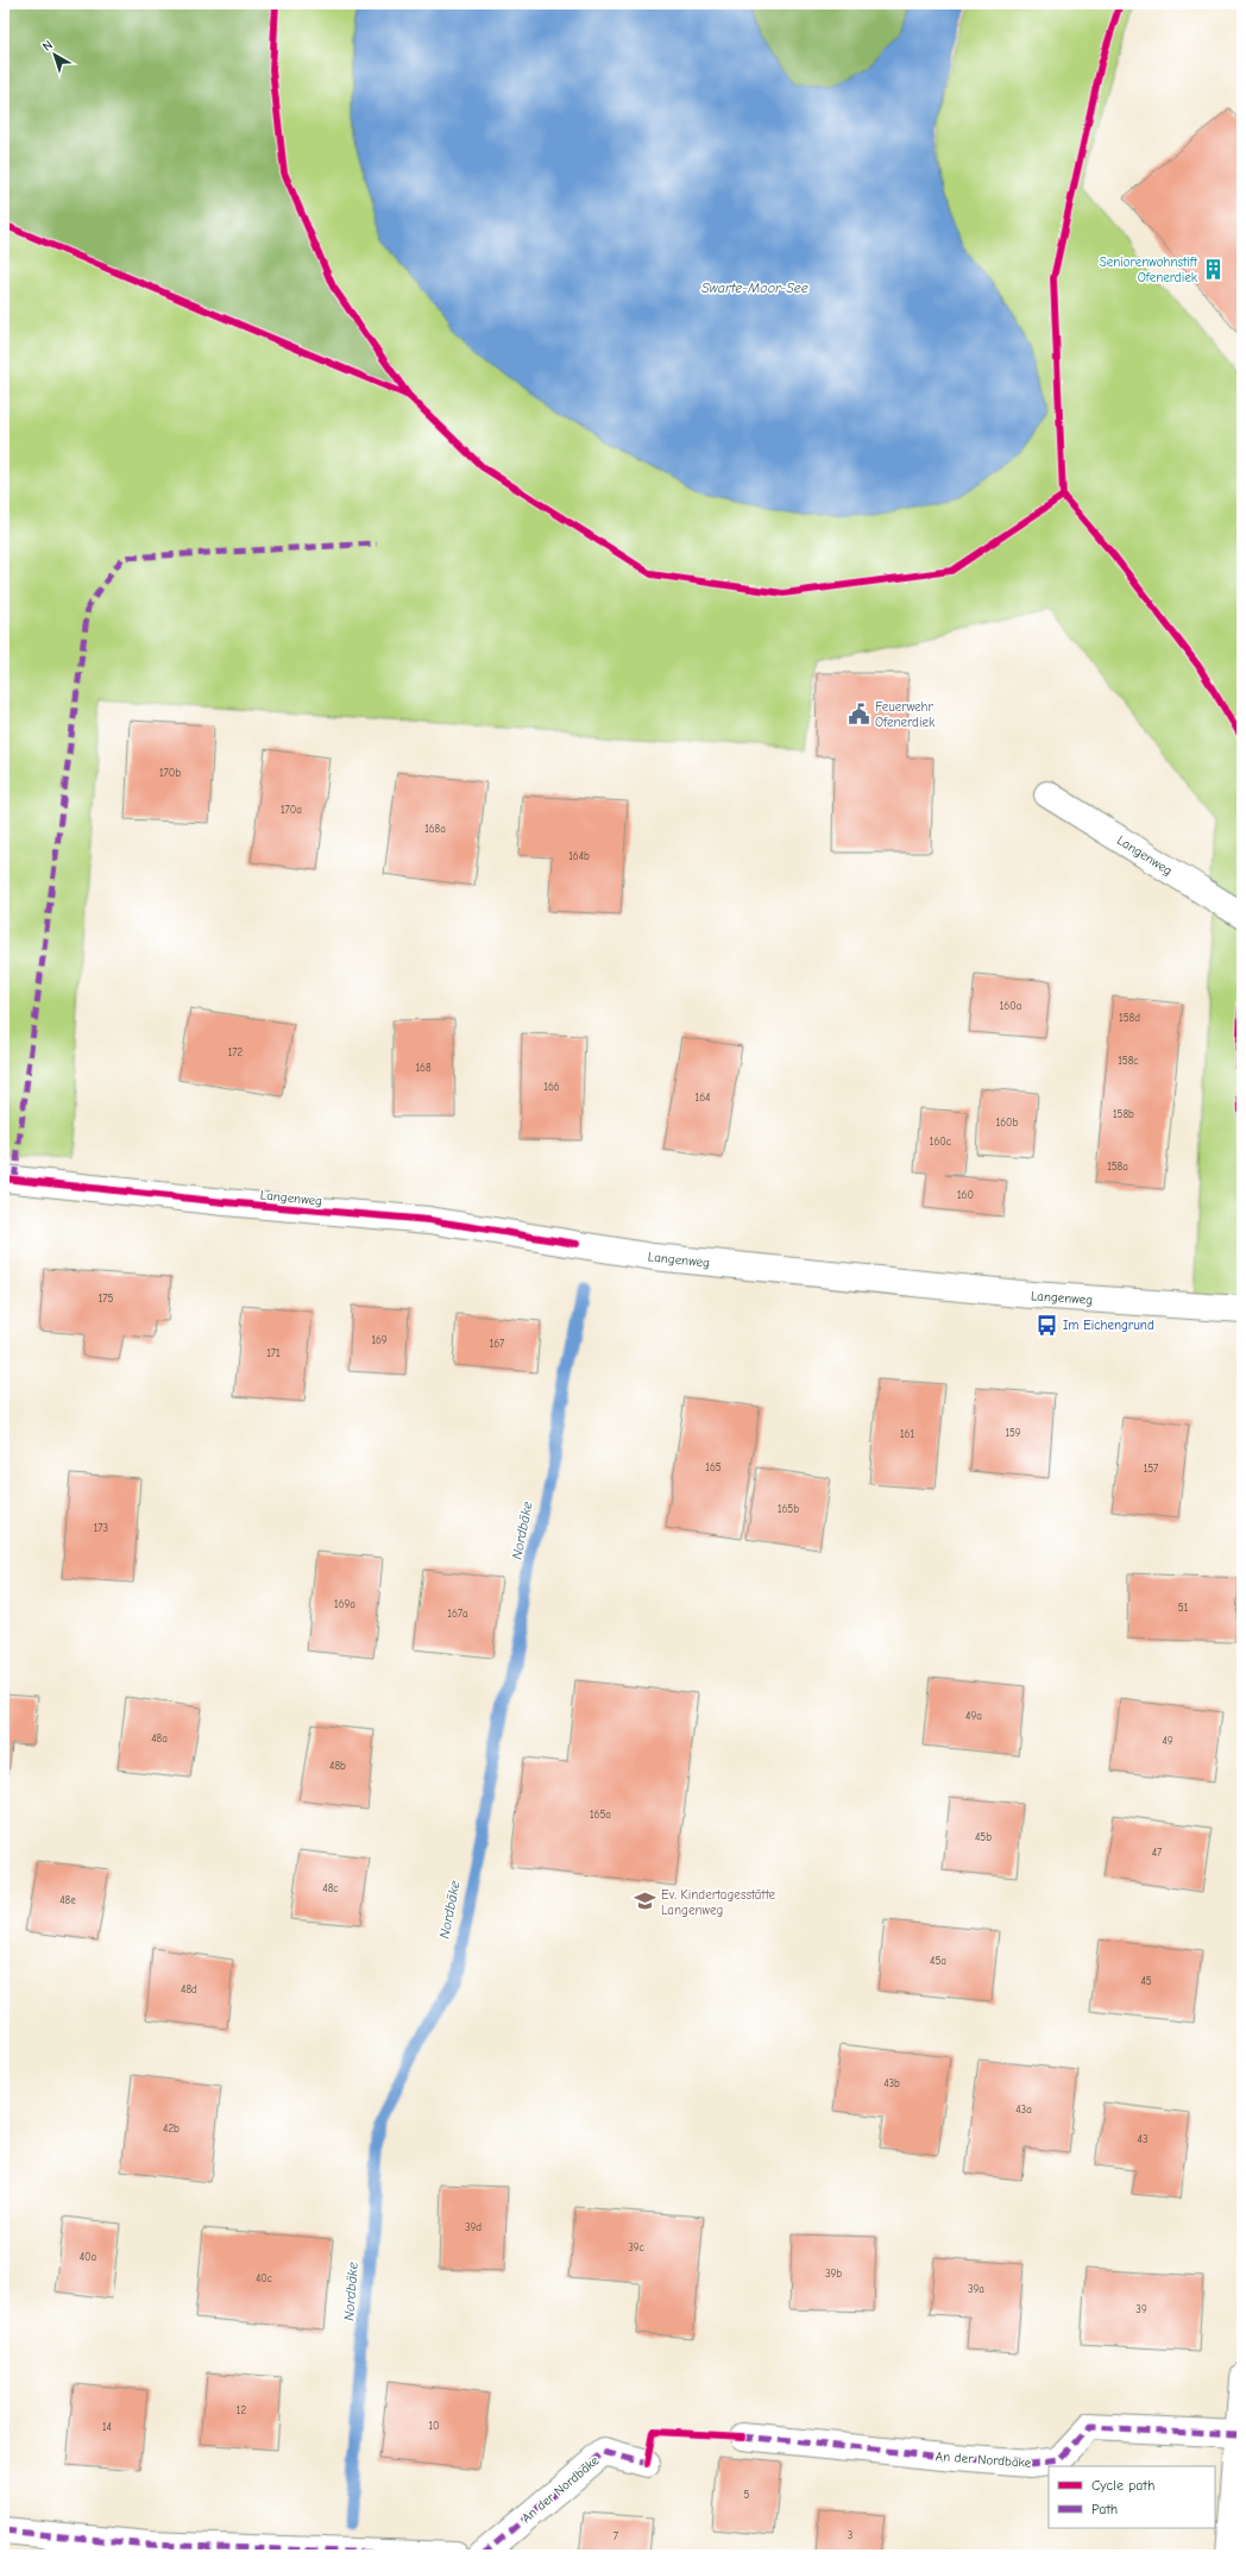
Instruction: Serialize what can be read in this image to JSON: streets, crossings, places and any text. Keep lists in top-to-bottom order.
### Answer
{
  "streets": {
    "street": ["Langenweg", "An der Nordbäke"]
  },
  "water": ["Swarte-Moor-See", "Nordbäke"],
  "places": {
    "building": ["Seniorenwohnstift Ofenerdiek"],
    "public building": ["Feuerwehr Ofenerdiek"],
    "bus stop": ["Im Eichengrund"],
    "school or university": ["Ev. Kindertagesstätte Langenweg"]
  },
  "house_numbers": [
    "170b",
    "170a",
    "168a",
    "164b",
    "160a",
    "158d",
    "172",
    "158c",
    "168",
    "166",
    "164",
    "158b",
    "160b",
    "160c",
    "158a",
    "160",
    "175",
    "169",
    "167",
    "171",
    "159",
    "161",
    "165",
    "157",
    "165b",
    "173",
    "169a",
    "51",
    "167a",
    "49a",
    "48a",
    "49",
    "48b",
    "165a",
    "45b",
    "47",
    "48c",
    "48e",
    "45a",
    "45",
    "48d",
    "43b",
    "43a",
    "42b",
    "43",
    "39d",
    "39c",
    "40a",
    "39b",
    "40c",
    "39a",
    "39",
    "12",
    "10",
    "14",
    "5",
    "3",
    "7"
  ],
  "legend": ["Cycle path", "Path"],
  "north": "top left"
}
